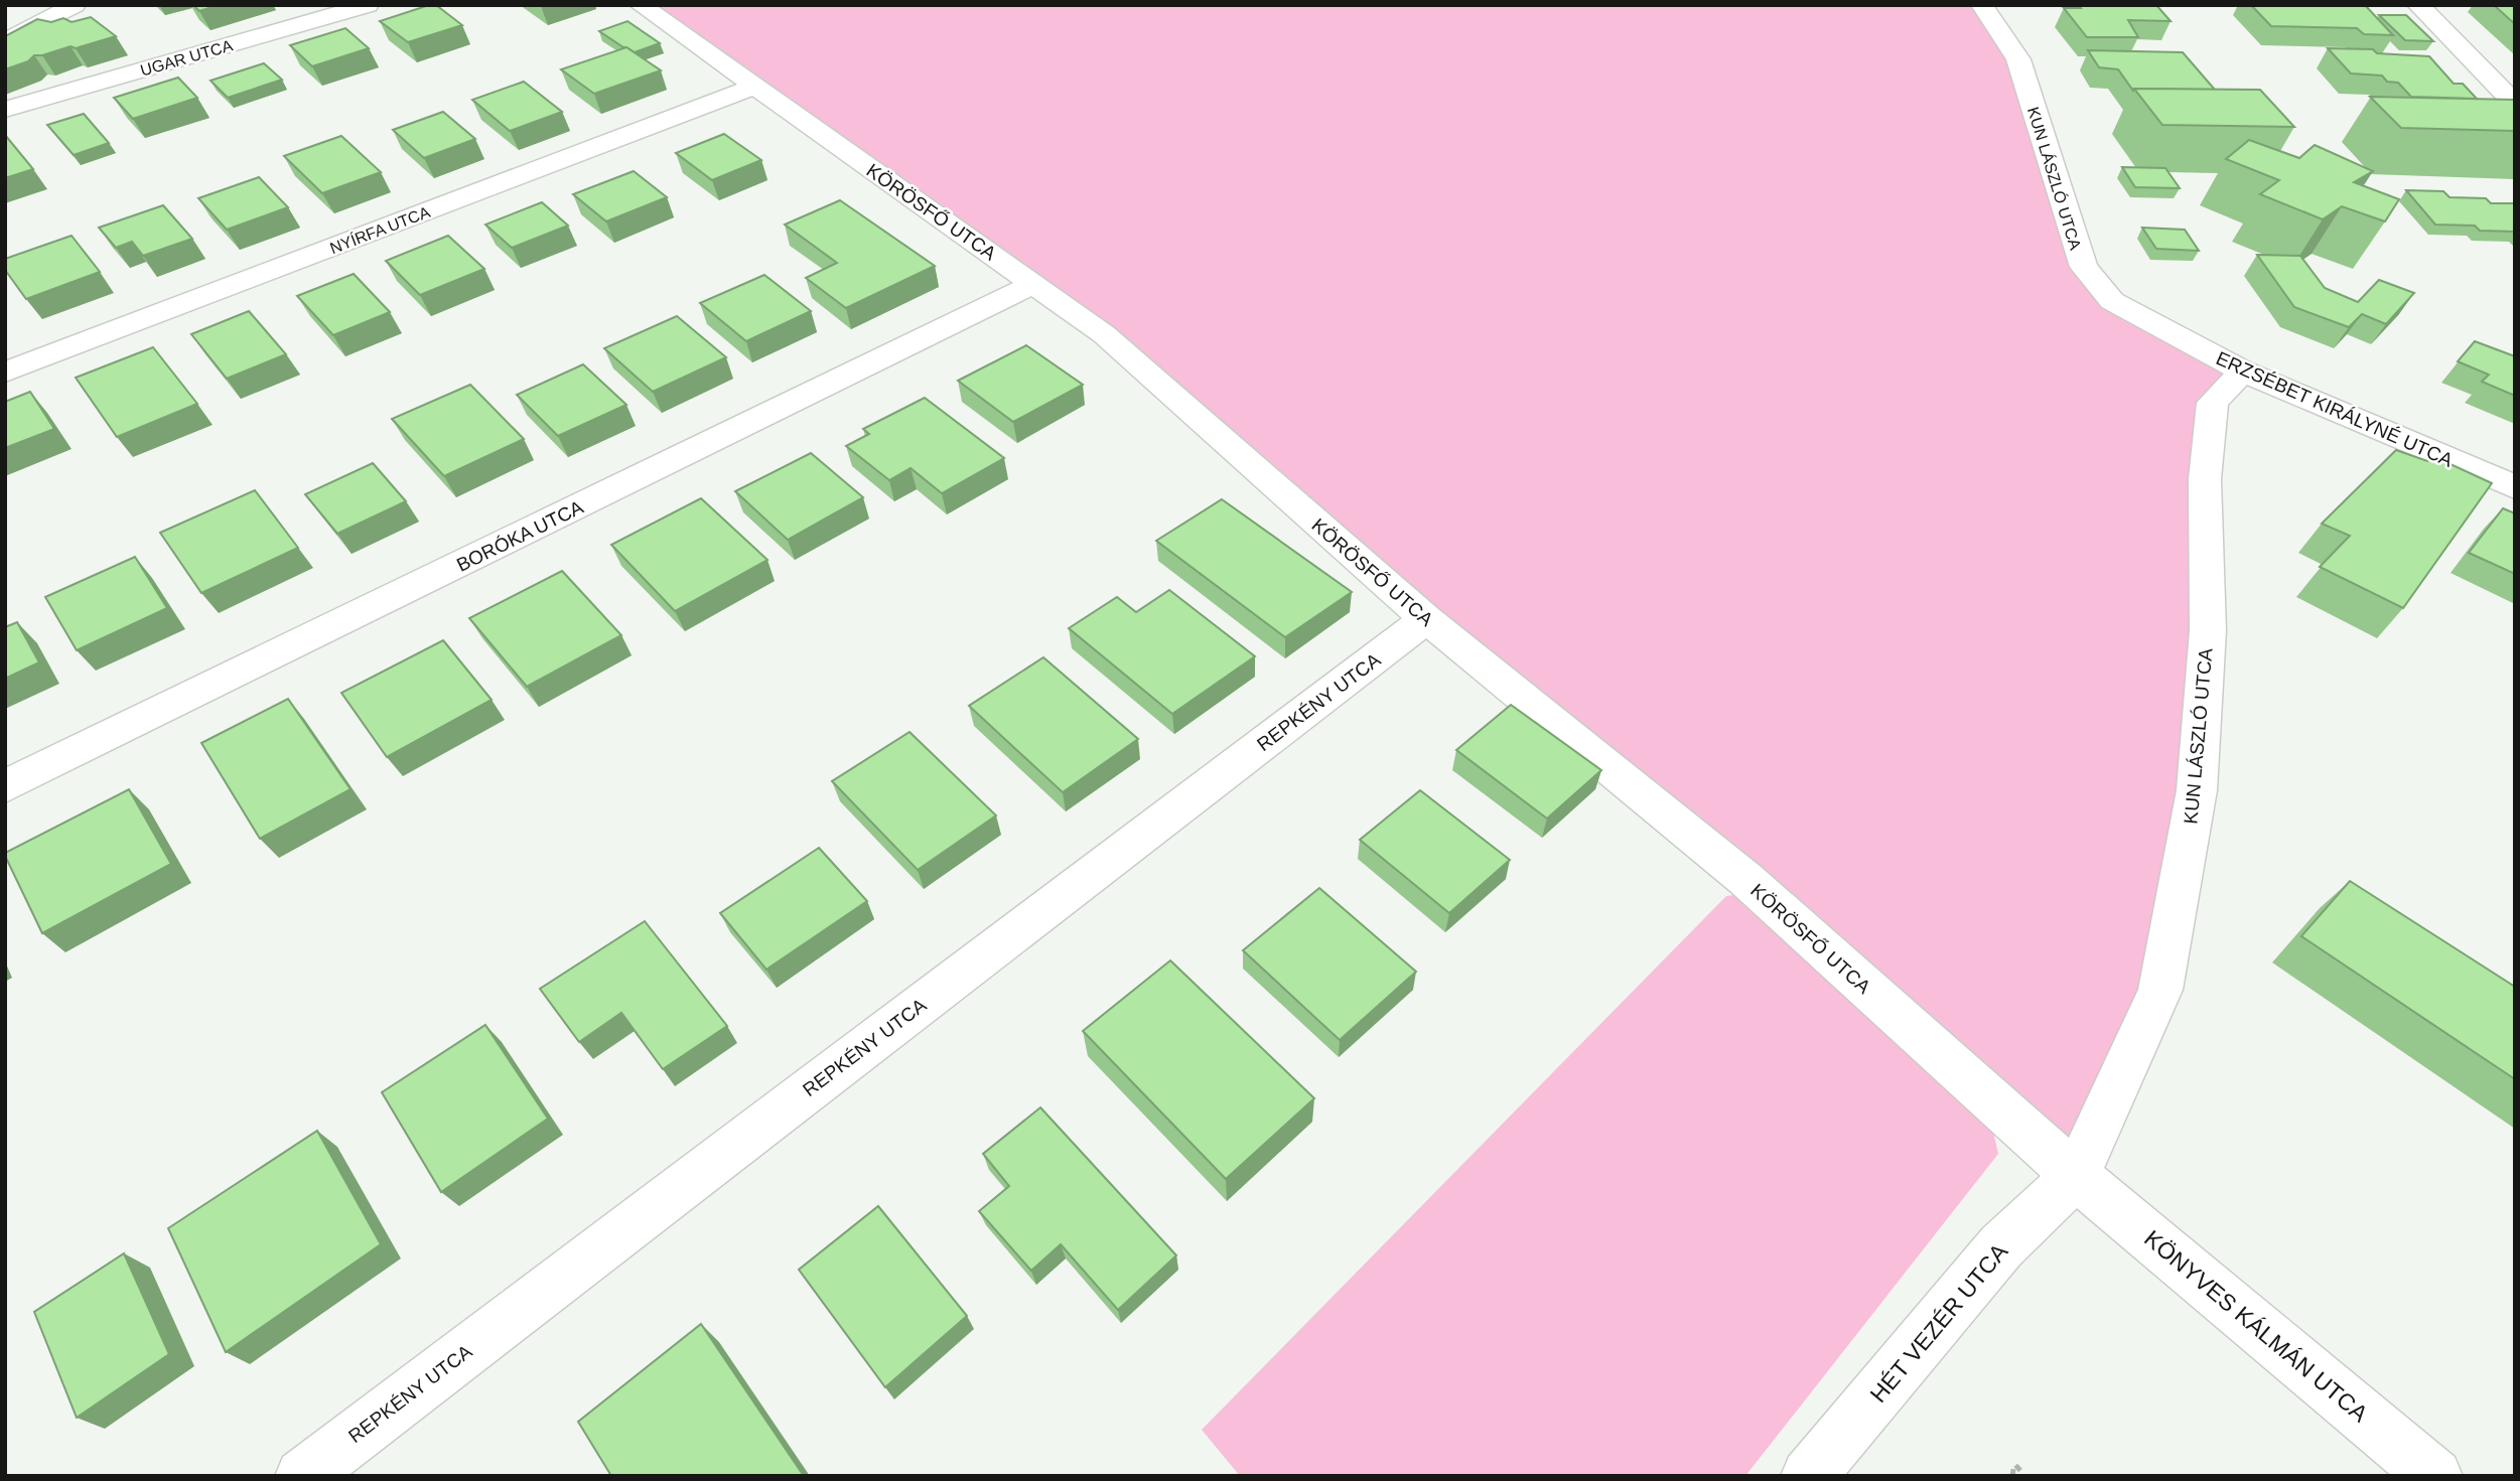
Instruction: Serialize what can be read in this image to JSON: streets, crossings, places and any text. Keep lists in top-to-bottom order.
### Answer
{
  "streets": {
    "street": [
      "UGAR UTCA",
      "KUN LÁSZLÓ UTCA",
      "KÖRÖSFŐ UTCA",
      "NYÍRFA UTCA",
      "ERZSÉBET KIRÁLYNÉ UTCA",
      "BORÓKA UTCA",
      "REPKÉNY UTCA",
      "HÉT VEZÉR UTCA",
      "KÖNYVES KÁLMÁN UTCA"
    ]
  },
  "crossings": [
    ["KUN LÁSZLÓ UTCA", "KÖRÖSFŐ UTCA"],
    ["KUN LÁSZLÓ UTCA", "ERZSÉBET KIRÁLYNÉ UTCA"],
    ["KUN LÁSZLÓ UTCA", "HÉT VEZÉR UTCA"],
    ["KUN LÁSZLÓ UTCA", "KÖNYVES KÁLMÁN UTCA"],
    ["KÖRÖSFŐ UTCA", "NYÍRFA UTCA"],
    ["KÖRÖSFŐ UTCA", "BORÓKA UTCA"],
    ["KÖRÖSFŐ UTCA", "REPKÉNY UTCA"],
    ["KÖRÖSFŐ UTCA", "HÉT VEZÉR UTCA"],
    ["KÖRÖSFŐ UTCA", "KÖNYVES KÁLMÁN UTCA"],
    ["HÉT VEZÉR UTCA", "KÖNYVES KÁLMÁN UTCA"]
  ]
}
